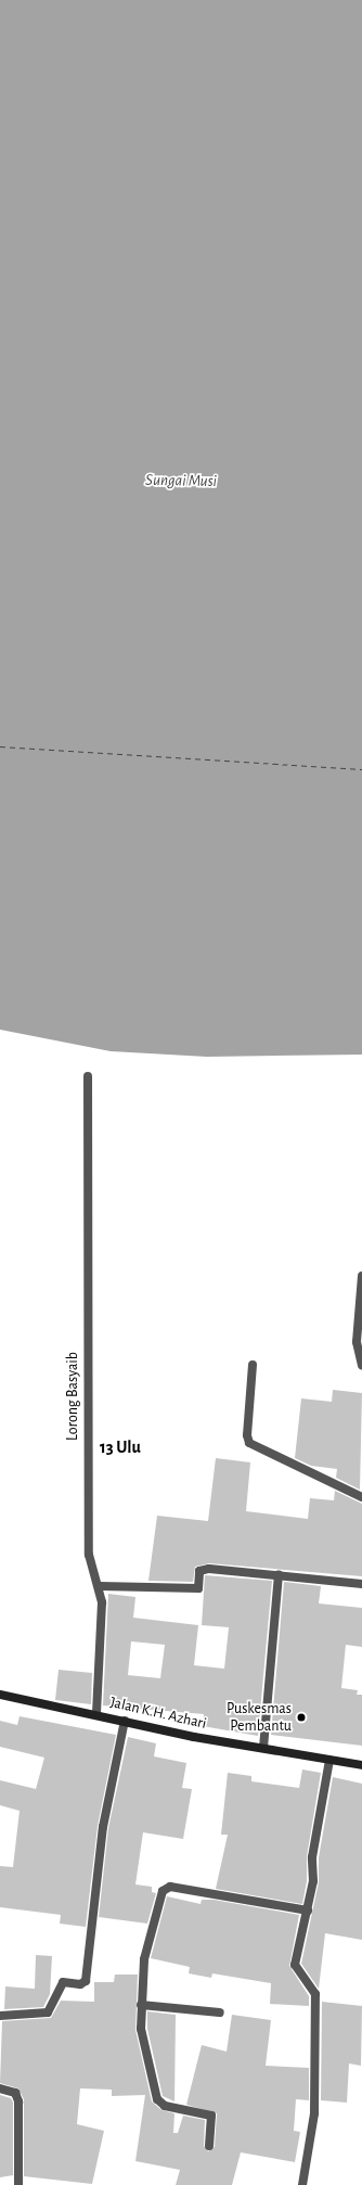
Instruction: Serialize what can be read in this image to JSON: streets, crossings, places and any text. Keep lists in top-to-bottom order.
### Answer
{
  "streets": {
    "street": ["Lorong Basyaib", "Jalan K.H. Azhari"]
  },
  "crossings": [
    ["Lorong Basyaib", "Jalan K.H. Azhari"]
  ],
  "districts": ["13 Ulu"],
  "water": ["Sungai Musi"],
  "places": ["Puskesmas Pembantu"]
}
